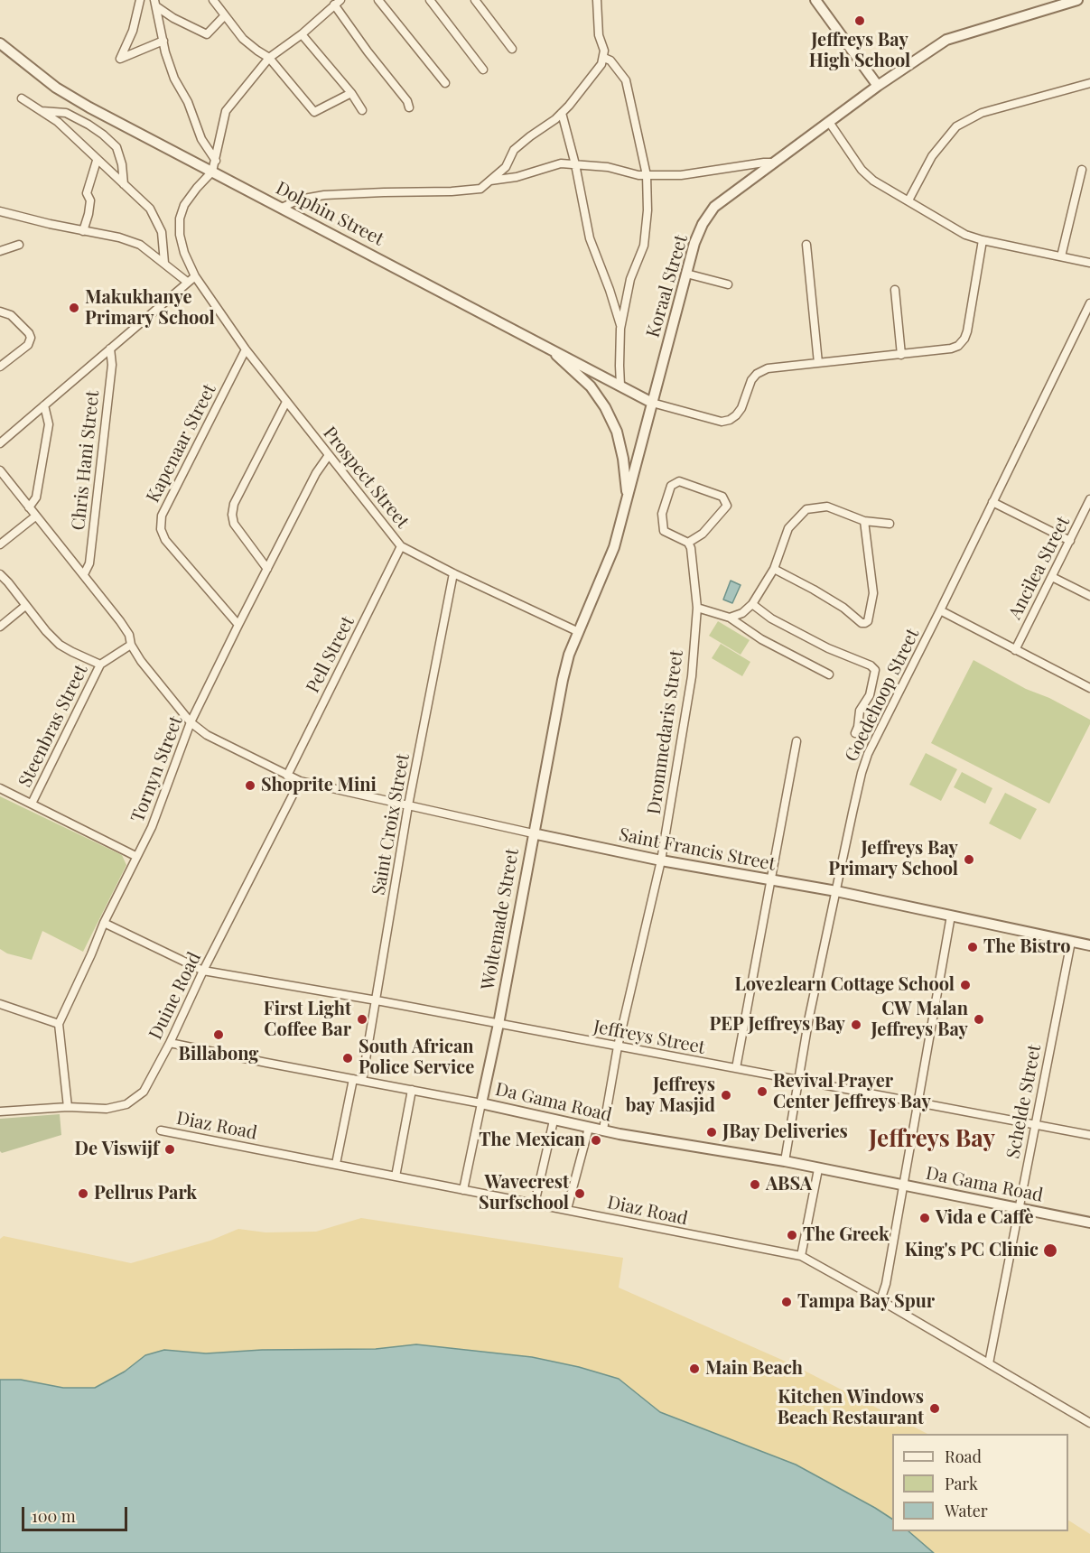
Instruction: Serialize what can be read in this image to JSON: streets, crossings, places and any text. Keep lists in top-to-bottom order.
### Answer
{
  "streets": {
    "street": [
      "Dolphin Street",
      "Koraal Street",
      "Kapenaar Street",
      "Chris Hani Street",
      "Prospect Street",
      "Ancilea Street",
      "Pell Street",
      "Goedehoop Street",
      "Steenbras Street",
      "Drommedaris Street",
      "Tornyn Street",
      "Saint Croix Street",
      "Saint Francis Street",
      "Woltemade Street",
      "Duine Road",
      "Jeffreys Street",
      "Schelde Street",
      "Da Gama Road",
      "Diaz Road"
    ]
  },
  "crossings": [
    ["Dolphin Street", "Koraal Street"],
    ["Dolphin Street", "Prospect Street"],
    ["Koraal Street", "Prospect Street"],
    ["Koraal Street", "Woltemade Street"],
    ["Kapenaar Street", "Prospect Street"],
    ["Kapenaar Street", "Tornyn Street"],
    ["Chris Hani Street", "Saint Francis Street"],
    ["Prospect Street", "Pell Street"],
    ["Prospect Street", "Tornyn Street"],
    ["Prospect Street", "Saint Croix Street"],
    ["Pell Street", "Saint Francis Street"],
    ["Goedehoop Street", "Saint Francis Street"],
    ["Goedehoop Street", "Jeffreys Street"],
    ["Goedehoop Street", "Da Gama Road"],
    ["Steenbras Street", "Saint Francis Street"],
    ["Drommedaris Street", "Saint Francis Street"],
    ["Drommedaris Street", "Jeffreys Street"],
    ["Drommedaris Street", "Da Gama Road"],
    ["Tornyn Street", "Saint Francis Street"],
    ["Tornyn Street", "Jeffreys Street"],
    ["Saint Croix Street", "Saint Francis Street"],
    ["Saint Croix Street", "Jeffreys Street"],
    ["Saint Croix Street", "Da Gama Road"],
    ["Saint Francis Street", "Woltemade Street"],
    ["Saint Francis Street", "Duine Road"],
    ["Saint Francis Street", "Schelde Street"],
    ["Woltemade Street", "Jeffreys Street"],
    ["Woltemade Street", "Da Gama Road"],
    ["Woltemade Street", "Diaz Road"],
    ["Duine Road", "Jeffreys Street"],
    ["Duine Road", "Da Gama Road"],
    ["Jeffreys Street", "Schelde Street"],
    ["Schelde Street", "Da Gama Road"],
    ["Schelde Street", "Diaz Road"]
  ],
  "districts": ["Jeffreys Bay"],
  "places": [
    "Jeffreys Bay High School",
    "Makukhanye Primary School",
    "Shoprite Mini",
    "Jeffreys Bay Primary School",
    "The Bistro",
    "Love2learn Cottage School",
    "First Light Coffee Bar",
    "CW Malan Jeffreys Bay",
    "PEP Jeffreys Bay",
    "Billabong",
    "South African Police Service",
    "Revival Prayer Center Jeffreys Bay",
    "Jeffreys bay Masjid",
    "JBay Deliveries",
    "The Mexican",
    "De Viswijf",
    "ABSA",
    "Pellrus Park",
    "Wavecrest Surfschool",
    "Vida e Caffè",
    "The Greek",
    "King's PC Clinic",
    "Tampa Bay Spur",
    "Main Beach",
    "Kitchen Windows Beach Restaurant"
  ],
  "legend": ["Road", "Park", "Water"],
  "scale_bar": "100 m"
}
